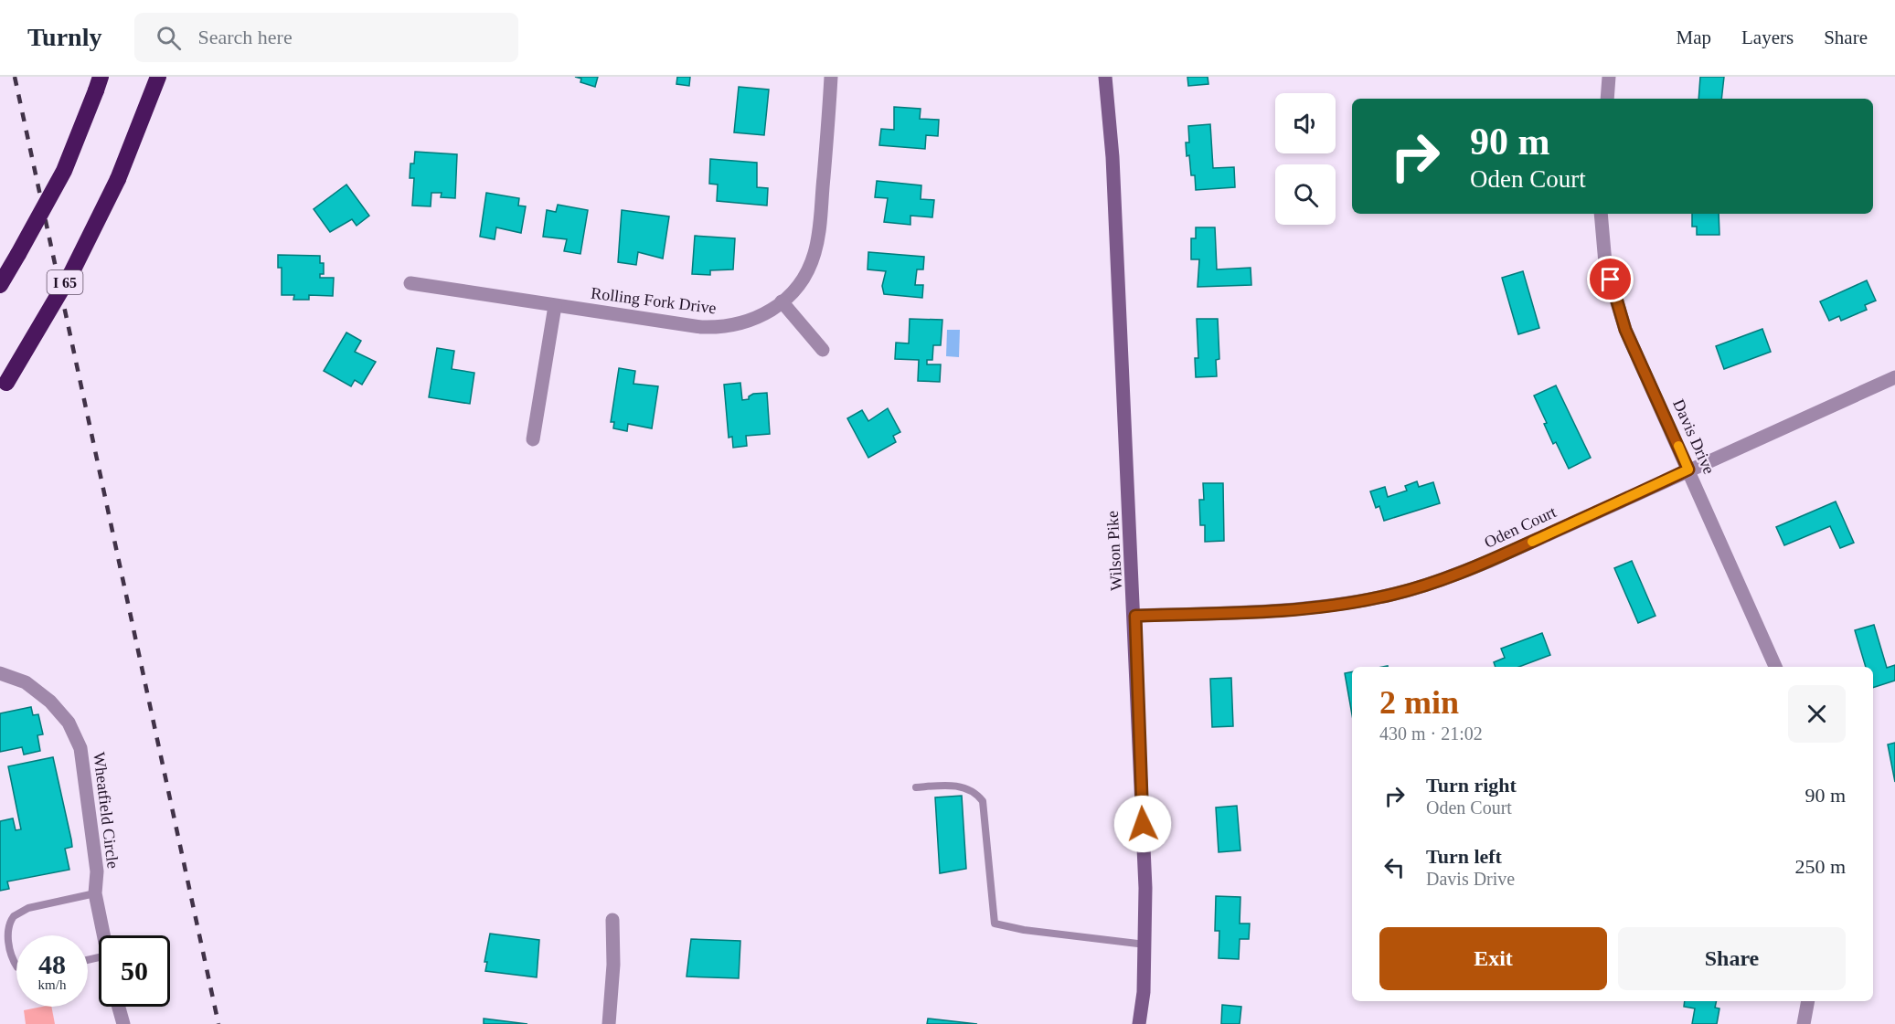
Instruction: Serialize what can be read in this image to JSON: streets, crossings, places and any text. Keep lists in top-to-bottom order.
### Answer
{
  "streets": {
    "highway": ["I 65"],
    "main road": ["Wilson Pike"],
    "street": [
      "Rolling Fork Drive",
      "Davis Drive",
      "Oden Court",
      "Wheatfield Circle"
    ]
  },
  "crossings": [
    ["Davis Drive", "Oden Court"],
    ["Oden Court", "Wilson Pike"]
  ],
  "page": {
    "header": "Turnly",
    "search": "Search here",
    "nav": ["Map", "Layers", "Share"],
    "turn": ["90 m", "Oden Court"],
    "heading": ["2 min", "430 m · 21:02"],
    "list": [
      {
        "name": "Turn right",
        "note": "Oden Court",
        "value": "90 m"
      },
      {
        "name": "Turn left",
        "note": "Davis Drive",
        "value": "250 m"
      }
    ],
    "buttons": ["Exit", "Share"],
    "speed": "48 km/h",
    "limit": "50"
  }
}
